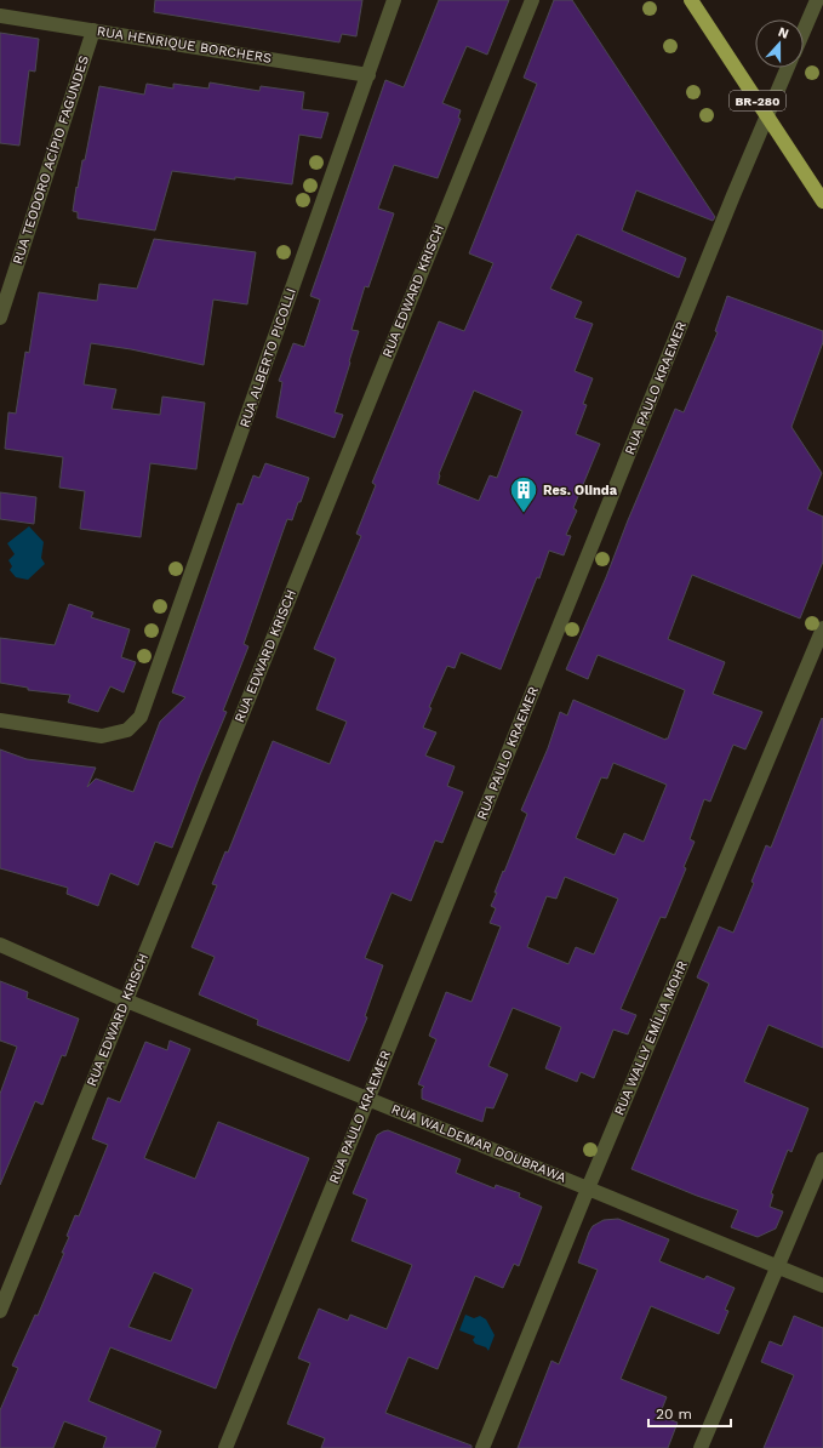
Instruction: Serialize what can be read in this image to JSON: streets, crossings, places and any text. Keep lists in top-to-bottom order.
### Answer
{
  "streets": {
    "highway": ["BR-280"],
    "street": [
      "RUA HENRIQUE BORCHERS",
      "RUA TEODORO ACÍPIO FAGUNDES",
      "RUA EDWARD KRISCH",
      "RUA ALBERTO PICOLLI",
      "RUA PAULO KRAEMER",
      "RUA WALLY EMÍLIA MOHR",
      "RUA WALDEMAR DOUBRAWA"
    ]
  },
  "crossings": [
    ["RUA HENRIQUE BORCHERS", "RUA TEODORO ACÍPIO FAGUNDES"],
    ["RUA HENRIQUE BORCHERS", "RUA ALBERTO PICOLLI"],
    ["BR-280", "RUA PAULO KRAEMER"],
    ["RUA EDWARD KRISCH", "RUA WALDEMAR DOUBRAWA"],
    ["RUA PAULO KRAEMER", "RUA WALDEMAR DOUBRAWA"],
    ["RUA WALLY EMÍLIA MOHR", "RUA WALDEMAR DOUBRAWA"]
  ],
  "places": {
    "building": ["Res. Olinda"]
  },
  "scale_bar": "20 m",
  "north": "top"
}
